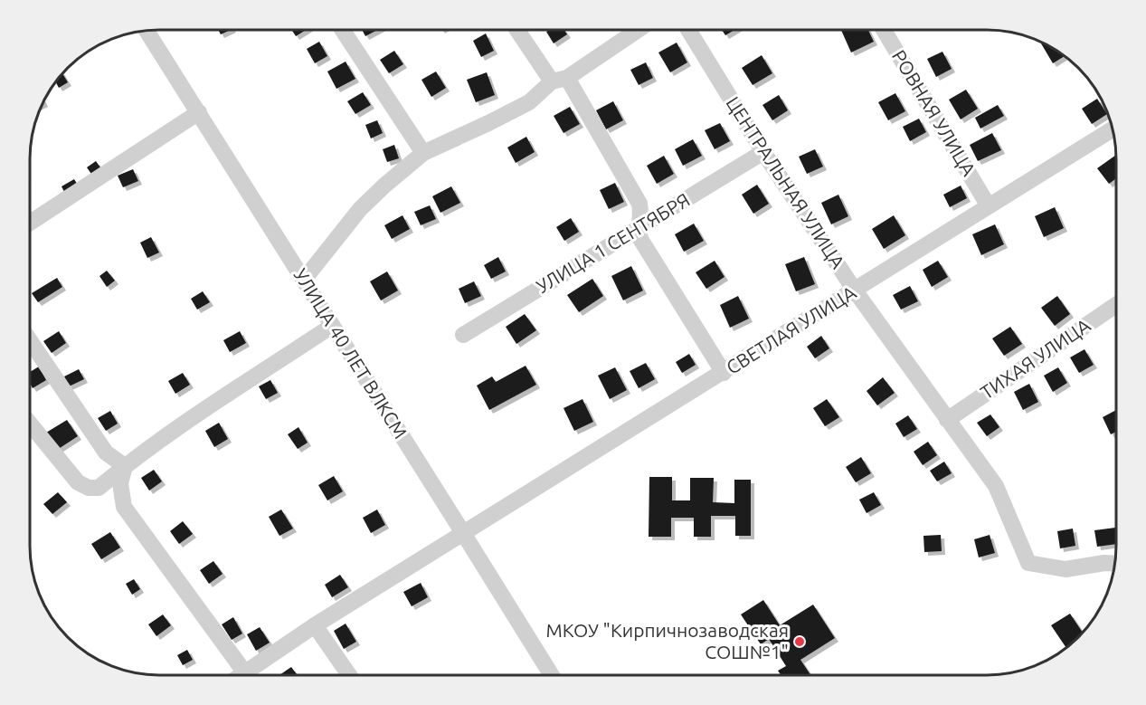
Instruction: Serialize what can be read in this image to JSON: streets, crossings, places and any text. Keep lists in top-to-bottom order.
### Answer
{
  "streets": {
    "street": [
      "РОВНАЯ УЛИЦА",
      "ЦЕНТРАЛЬНАЯ УЛИЦА",
      "УЛИЦА 1 СЕНТЯБРЯ",
      "СВЕТЛАЯ УЛИЦА",
      "УЛИЦА 40 ЛЕТ ВЛКСМ",
      "ТИХАЯ УЛИЦА"
    ]
  },
  "crossings": [
    ["РОВНАЯ УЛИЦА", "СВЕТЛАЯ УЛИЦА"],
    ["ЦЕНТРАЛЬНАЯ УЛИЦА", "УЛИЦА 1 СЕНТЯБРЯ"],
    ["ЦЕНТРАЛЬНАЯ УЛИЦА", "СВЕТЛАЯ УЛИЦА"],
    ["ЦЕНТРАЛЬНАЯ УЛИЦА", "ТИХАЯ УЛИЦА"],
    ["СВЕТЛАЯ УЛИЦА", "УЛИЦА 40 ЛЕТ ВЛКСМ"]
  ],
  "places": ["МКОУ \"Кирпичнозаводская СОШ№1\""]
}
